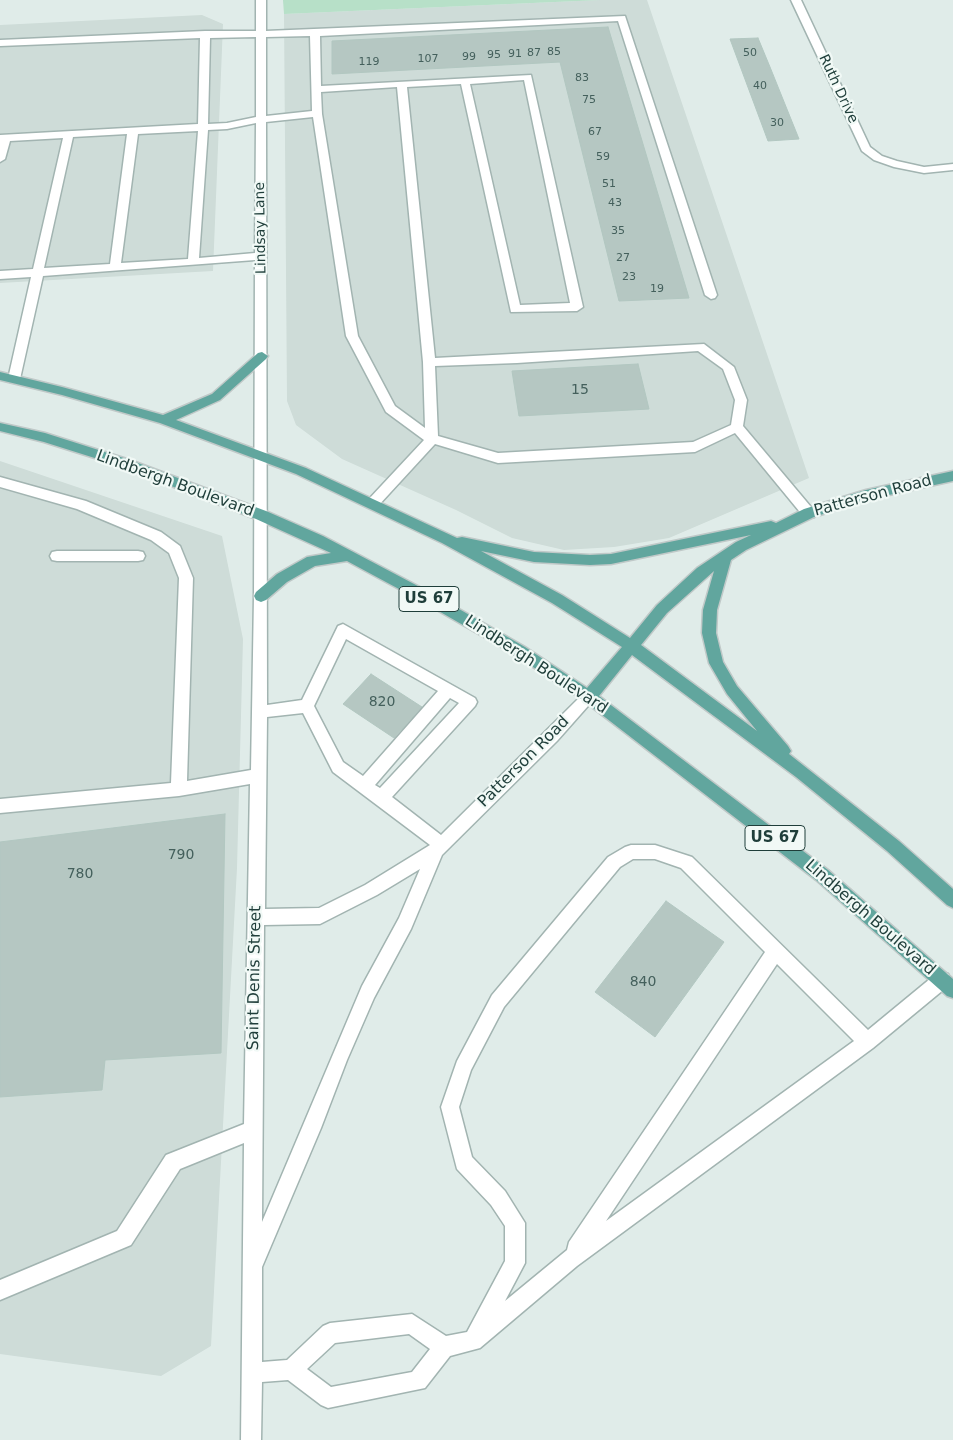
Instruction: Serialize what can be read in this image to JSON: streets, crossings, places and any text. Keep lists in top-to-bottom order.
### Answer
{
  "streets": {
    "main road": ["Lindbergh Boulevard", "Patterson Road", "US 67"],
    "street": ["Ruth Drive", "Lindsay Lane", "Saint Denis Street"]
  },
  "crossings": [
    ["Lindsay Lane", "Lindbergh Boulevard"],
    ["Lindsay Lane", "Saint Denis Street"],
    ["Lindbergh Boulevard", "Patterson Road"],
    ["Lindbergh Boulevard", "Saint Denis Street"],
    ["Patterson Road", "Saint Denis Street"]
  ],
  "house_numbers": [
    "85",
    "87",
    "50",
    "91",
    "95",
    "99",
    "107",
    "119",
    "83",
    "40",
    "75",
    "30",
    "67",
    "59",
    "51",
    "43",
    "35",
    "27",
    "23",
    "19",
    "15",
    "820",
    "790",
    "780",
    "840"
  ]
}
